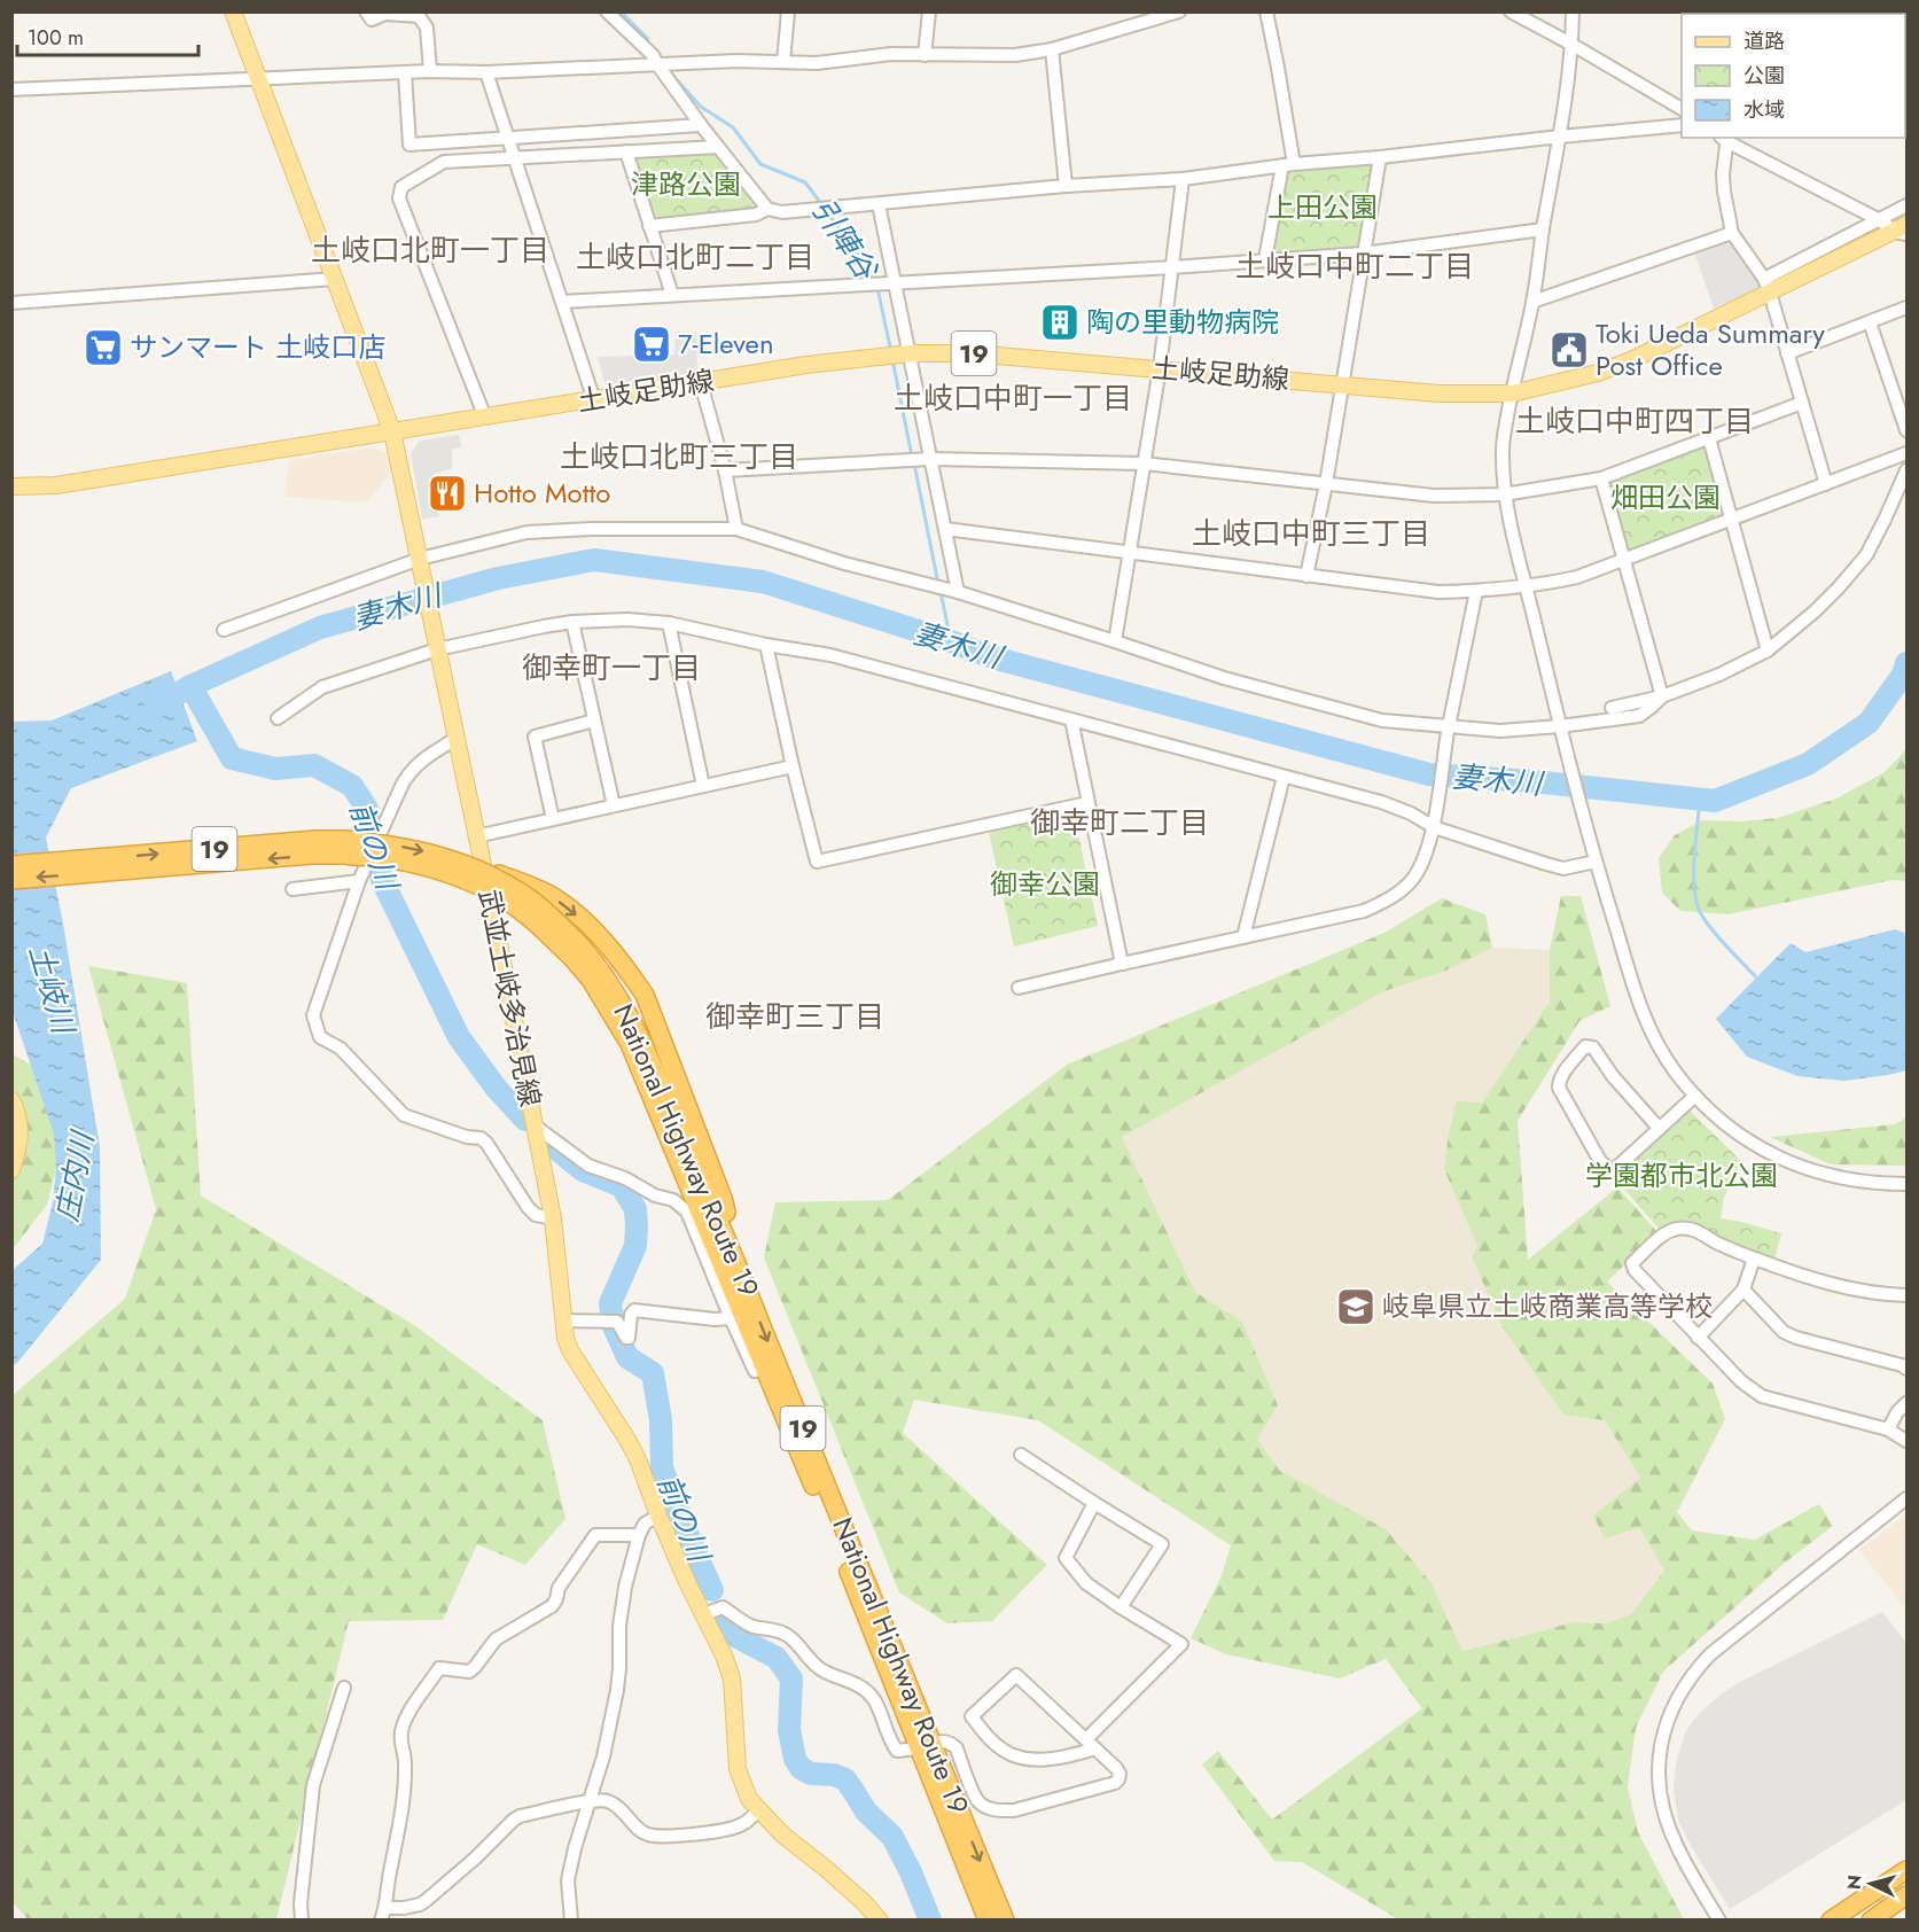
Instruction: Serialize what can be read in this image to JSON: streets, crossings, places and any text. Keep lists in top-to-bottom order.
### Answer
{
  "streets": {
    "highway": ["19", "National Highway Route 19"],
    "main road": ["土岐足助線", "武並土岐多治見線"]
  },
  "crossings": [
    ["土岐足助線", "武並土岐多治見線"]
  ],
  "districts": [
    "土岐口北町一丁目",
    "土岐口北町二丁目",
    "土岐口中町二丁目",
    "土岐口中町一丁目",
    "土岐口中町四丁目",
    "土岐口北町三丁目",
    "土岐口中町三丁目",
    "御幸町一丁目",
    "御幸町二丁目",
    "御幸町三丁目"
  ],
  "water": [
    "引陣谷",
    "妻木川",
    "前の川",
    "土岐川",
    "庄内川"
  ],
  "parks": [
    "津路公園",
    "上田公園",
    "畑田公園",
    "御幸公園",
    "学園都市北公園"
  ],
  "places": {
    "building": ["陶の里動物病院"],
    "supermarket": ["7-Eleven", "サンマート 土岐口店"],
    "public building": ["Toki Ueda Summary Post Office"],
    "restaurant": ["Hotto Motto"],
    "school or university": ["岐阜県立土岐商業高等学校"]
  },
  "legend": ["道路", "公園", "水域"],
  "scale_bar": "100 m",
  "north": "left"
}
